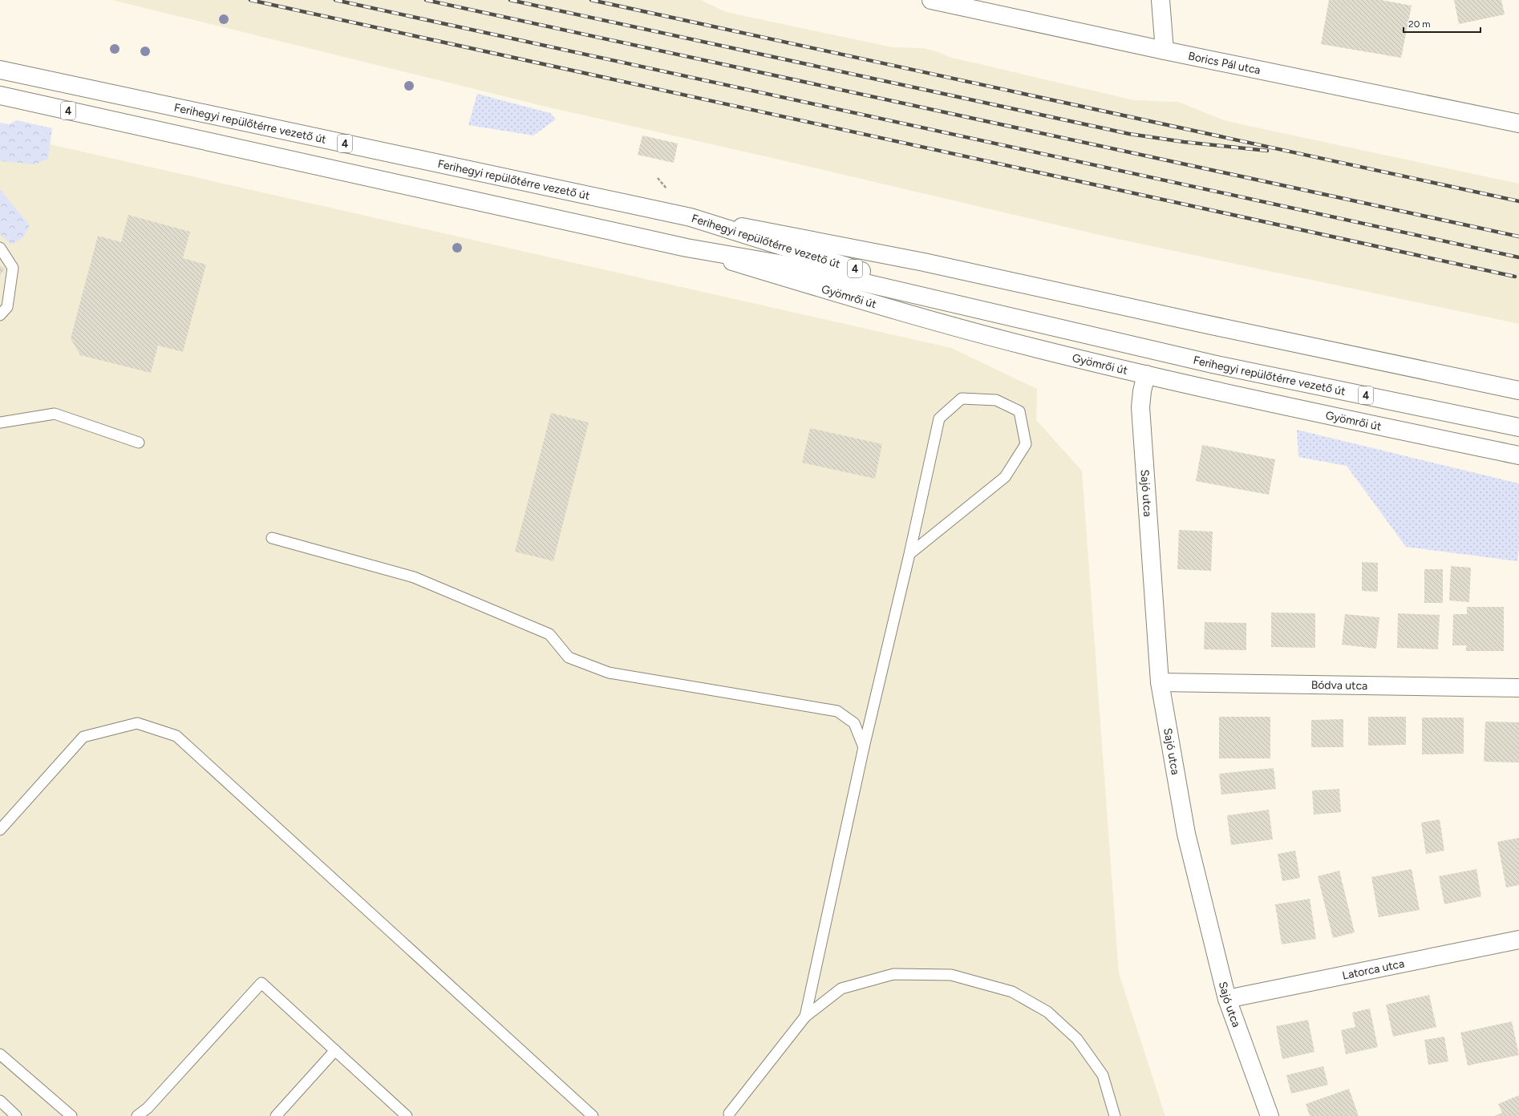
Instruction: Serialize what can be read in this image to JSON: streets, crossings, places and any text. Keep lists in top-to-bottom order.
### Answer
{
  "streets": {
    "street": [
      "Borics Pál utca",
      "4",
      "Ferihegyi repülőtérre vezető út",
      "Gyömrői út",
      "Sajó utca",
      "Bódva utca",
      "Latorca utca"
    ]
  },
  "crossings": [
    ["Ferihegyi repülőtérre vezető út", "Gyömrői út"],
    ["Gyömrői út", "Sajó utca"],
    ["Sajó utca", "Bódva utca"],
    ["Sajó utca", "Latorca utca"]
  ],
  "scale_bar": "20 m"
}
